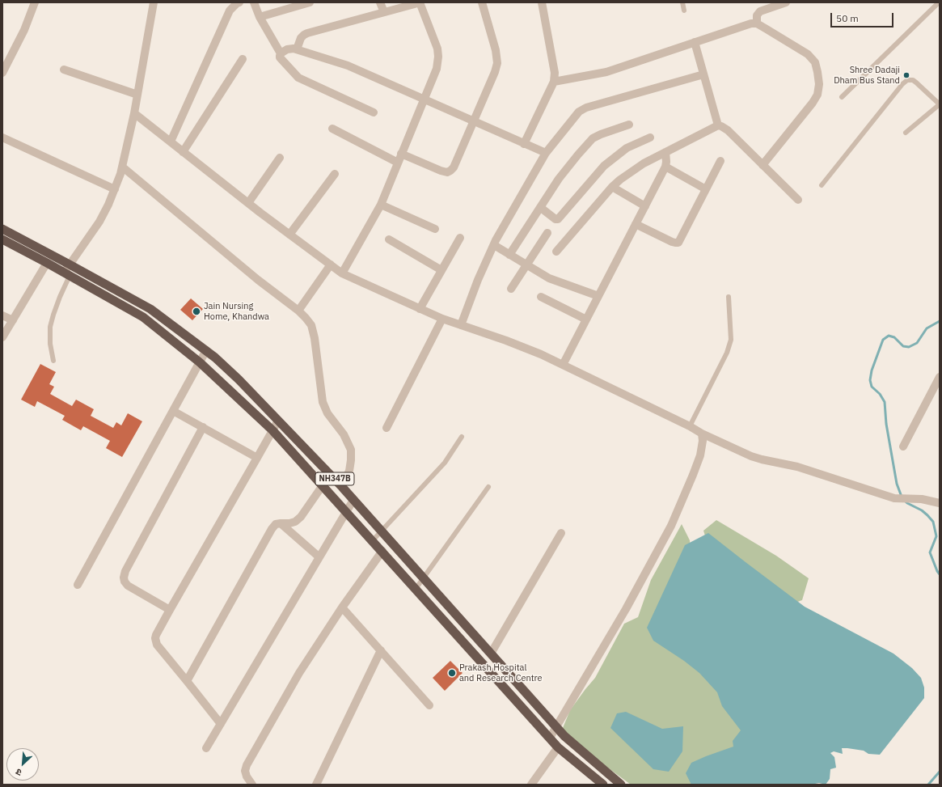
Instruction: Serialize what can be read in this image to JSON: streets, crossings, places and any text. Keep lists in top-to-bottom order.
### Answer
{
  "streets": {
    "highway": ["NH347B"]
  },
  "places": ["Shree Dadaji Dham Bus Stand", "Jain Nursing Home, Khandwa", "Prakash Hospital and Research Centre"],
  "scale_bar": "50 m",
  "north": "bottom left"
}
